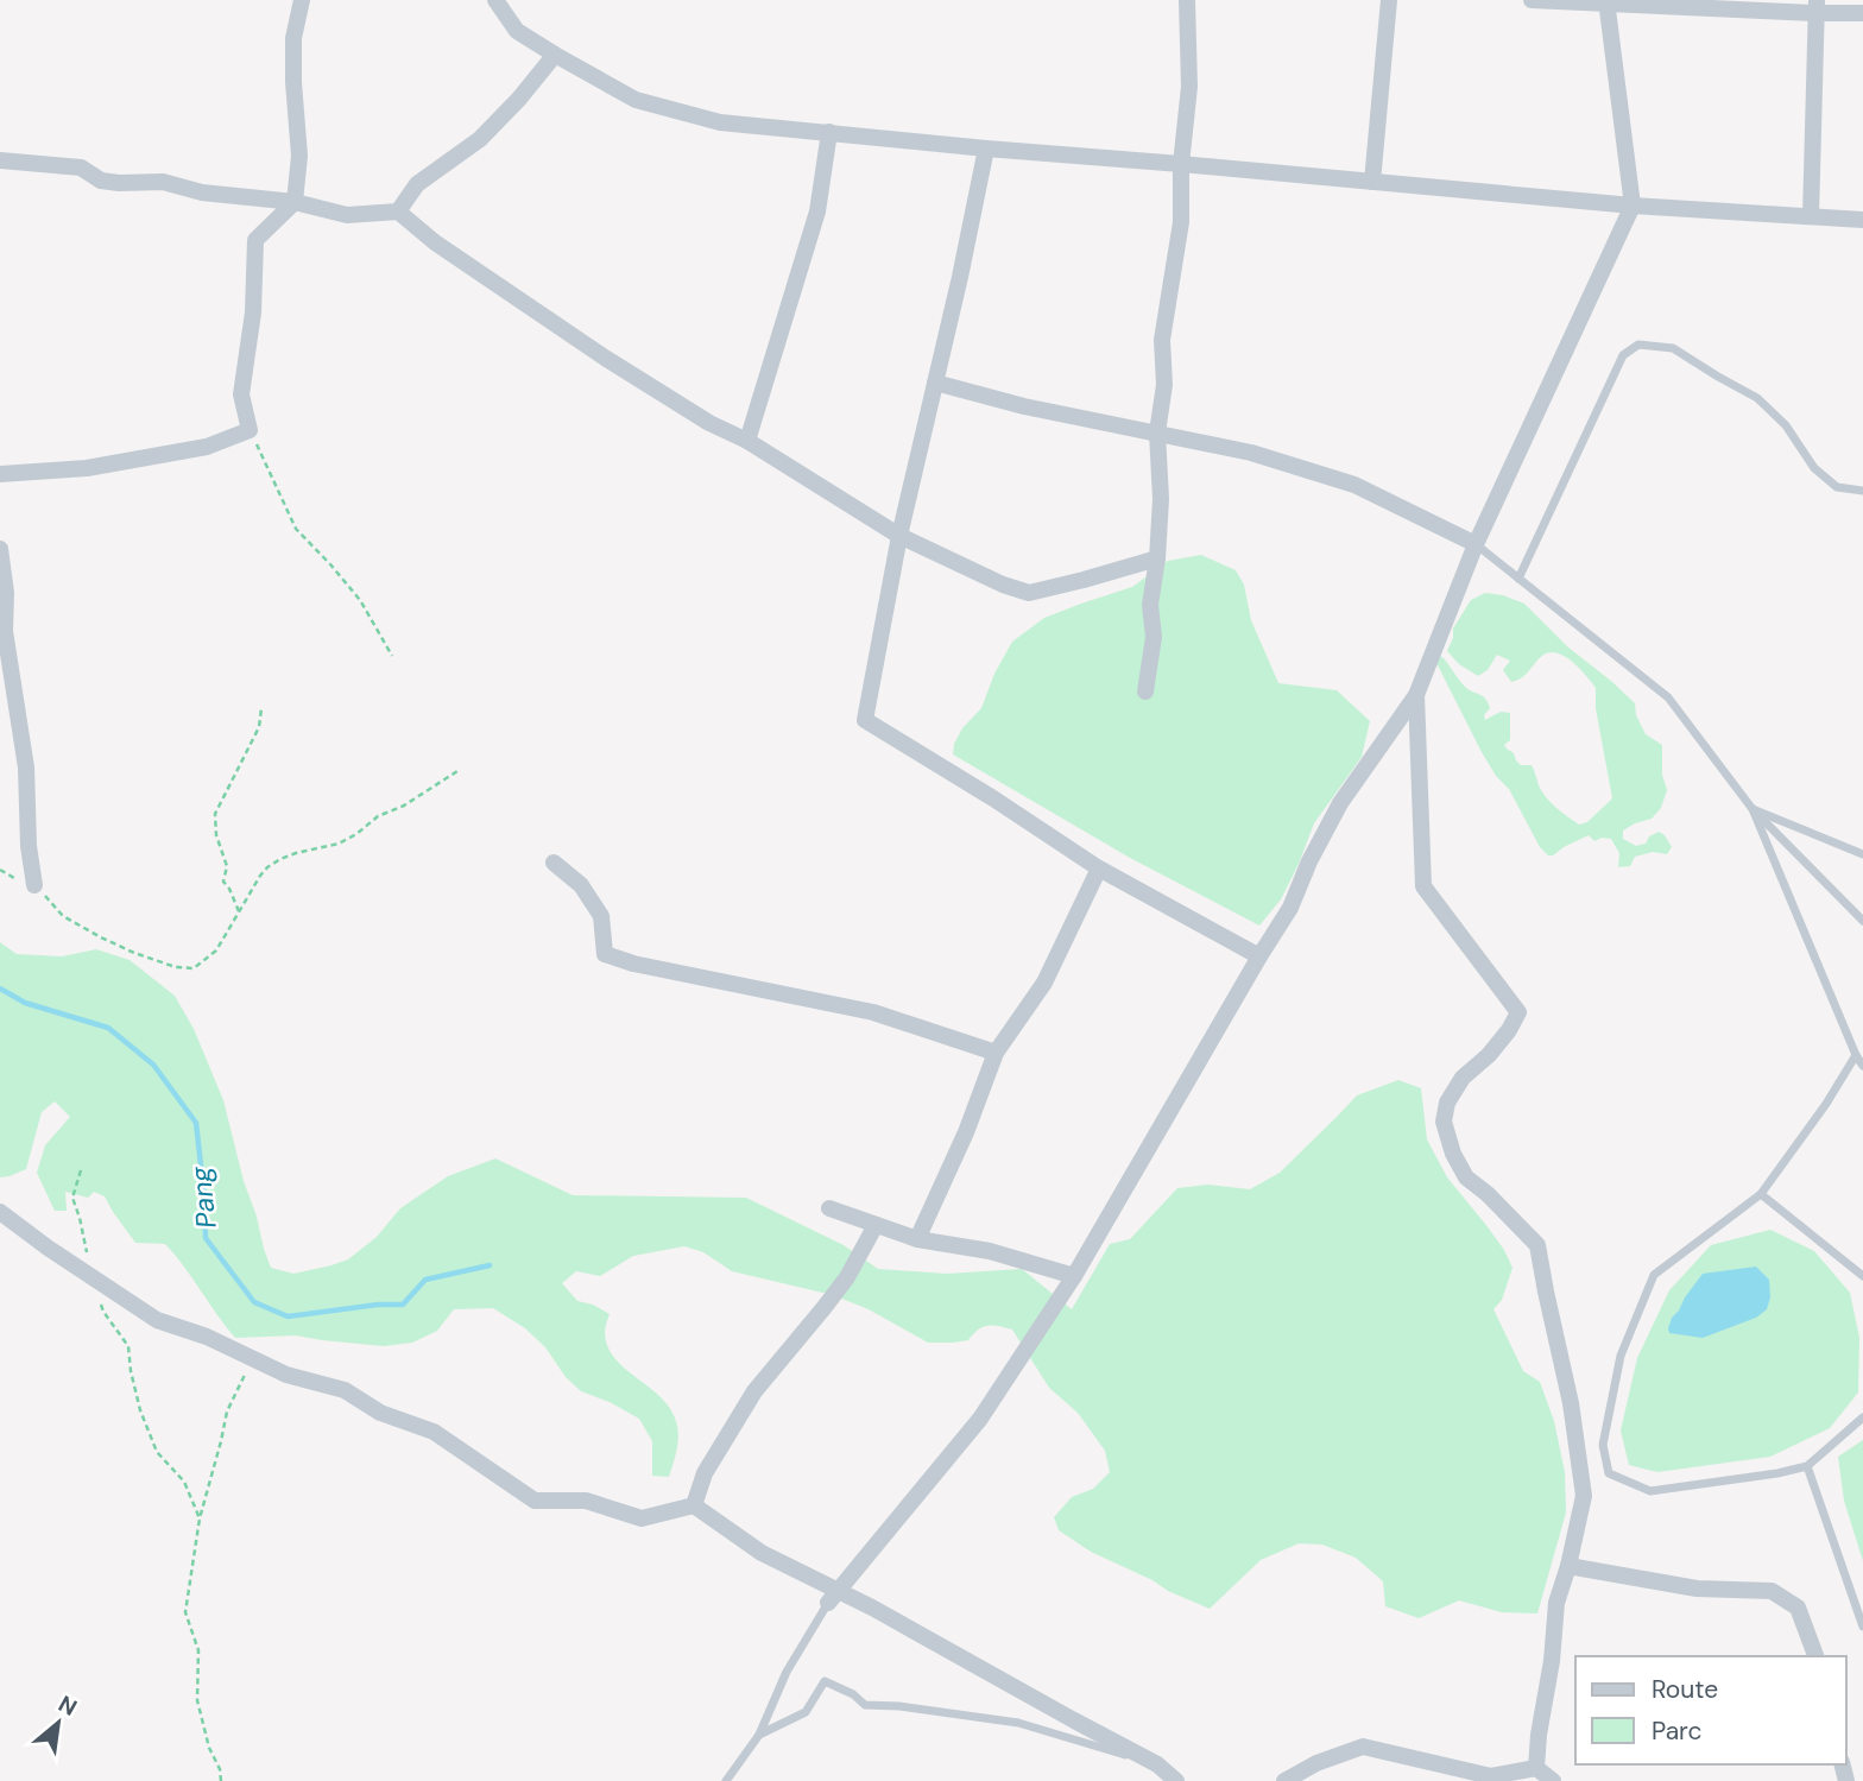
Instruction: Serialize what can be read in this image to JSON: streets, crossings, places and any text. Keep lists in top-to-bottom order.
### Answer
{
  "water": ["Pang"],
  "legend": ["Route", "Parc"],
  "north": "top right"
}
